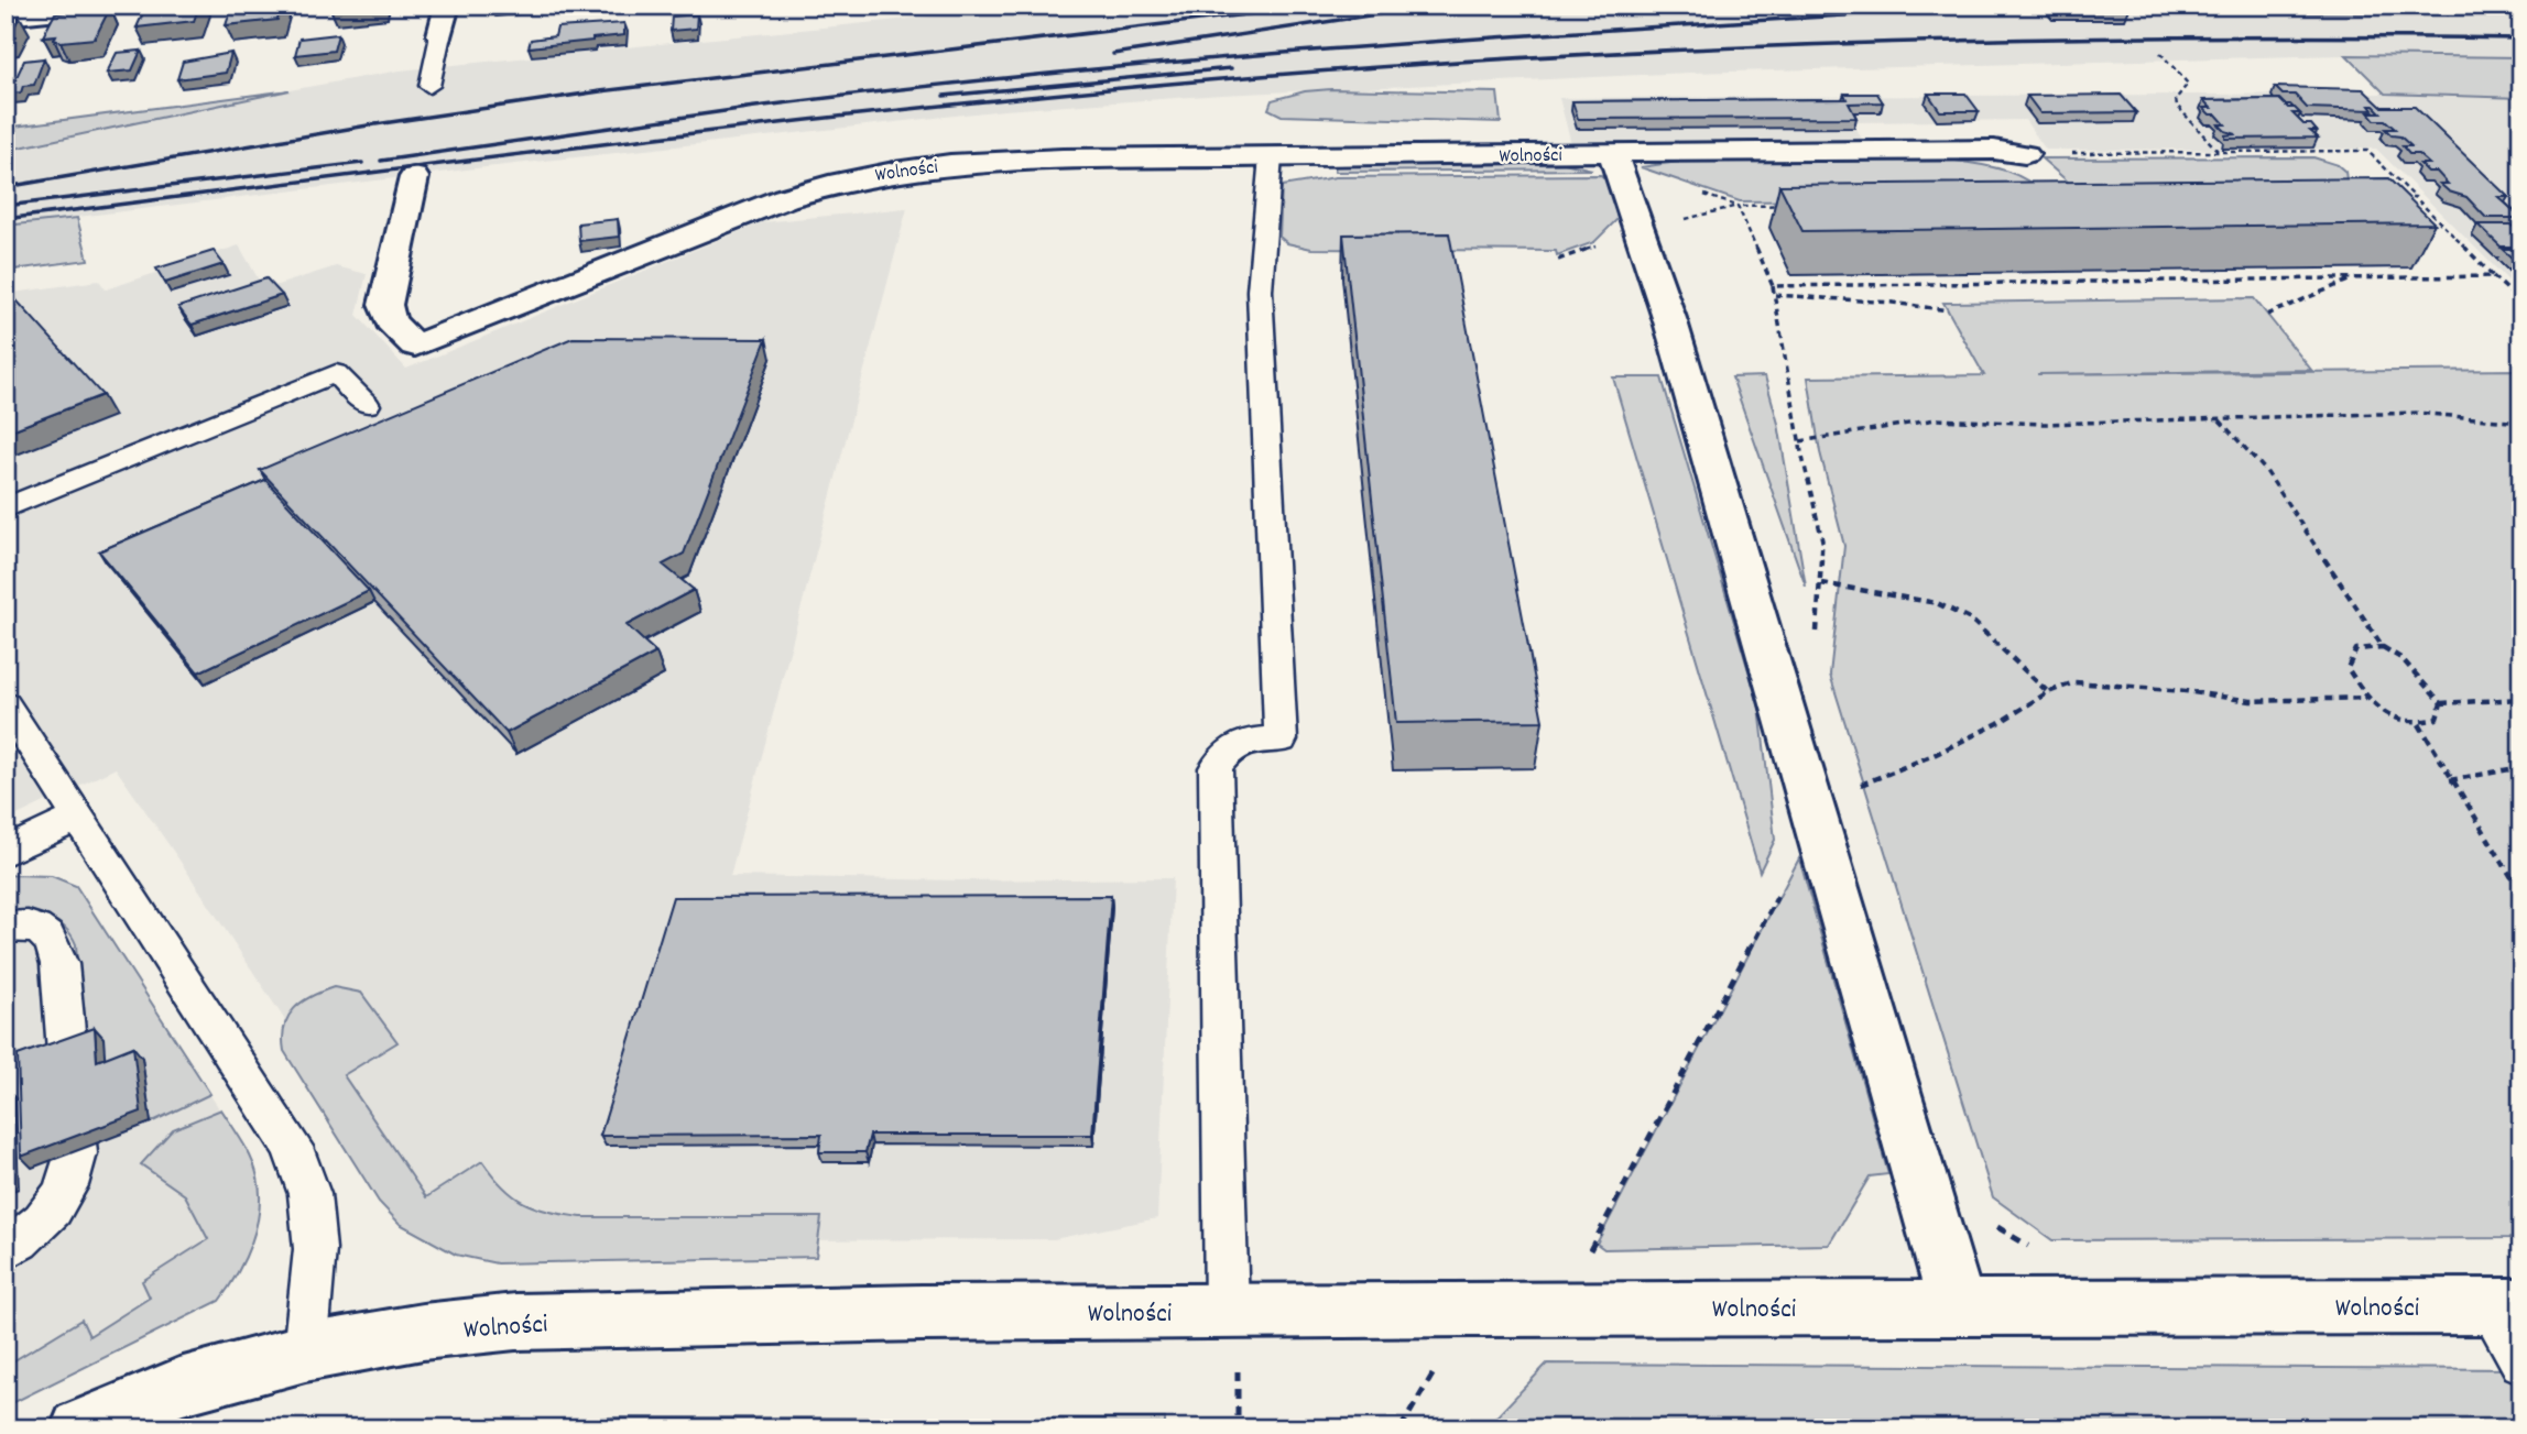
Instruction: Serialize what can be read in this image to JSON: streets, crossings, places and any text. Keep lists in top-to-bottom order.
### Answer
{
  "streets": {
    "street": ["Wolności"]
  }
}
